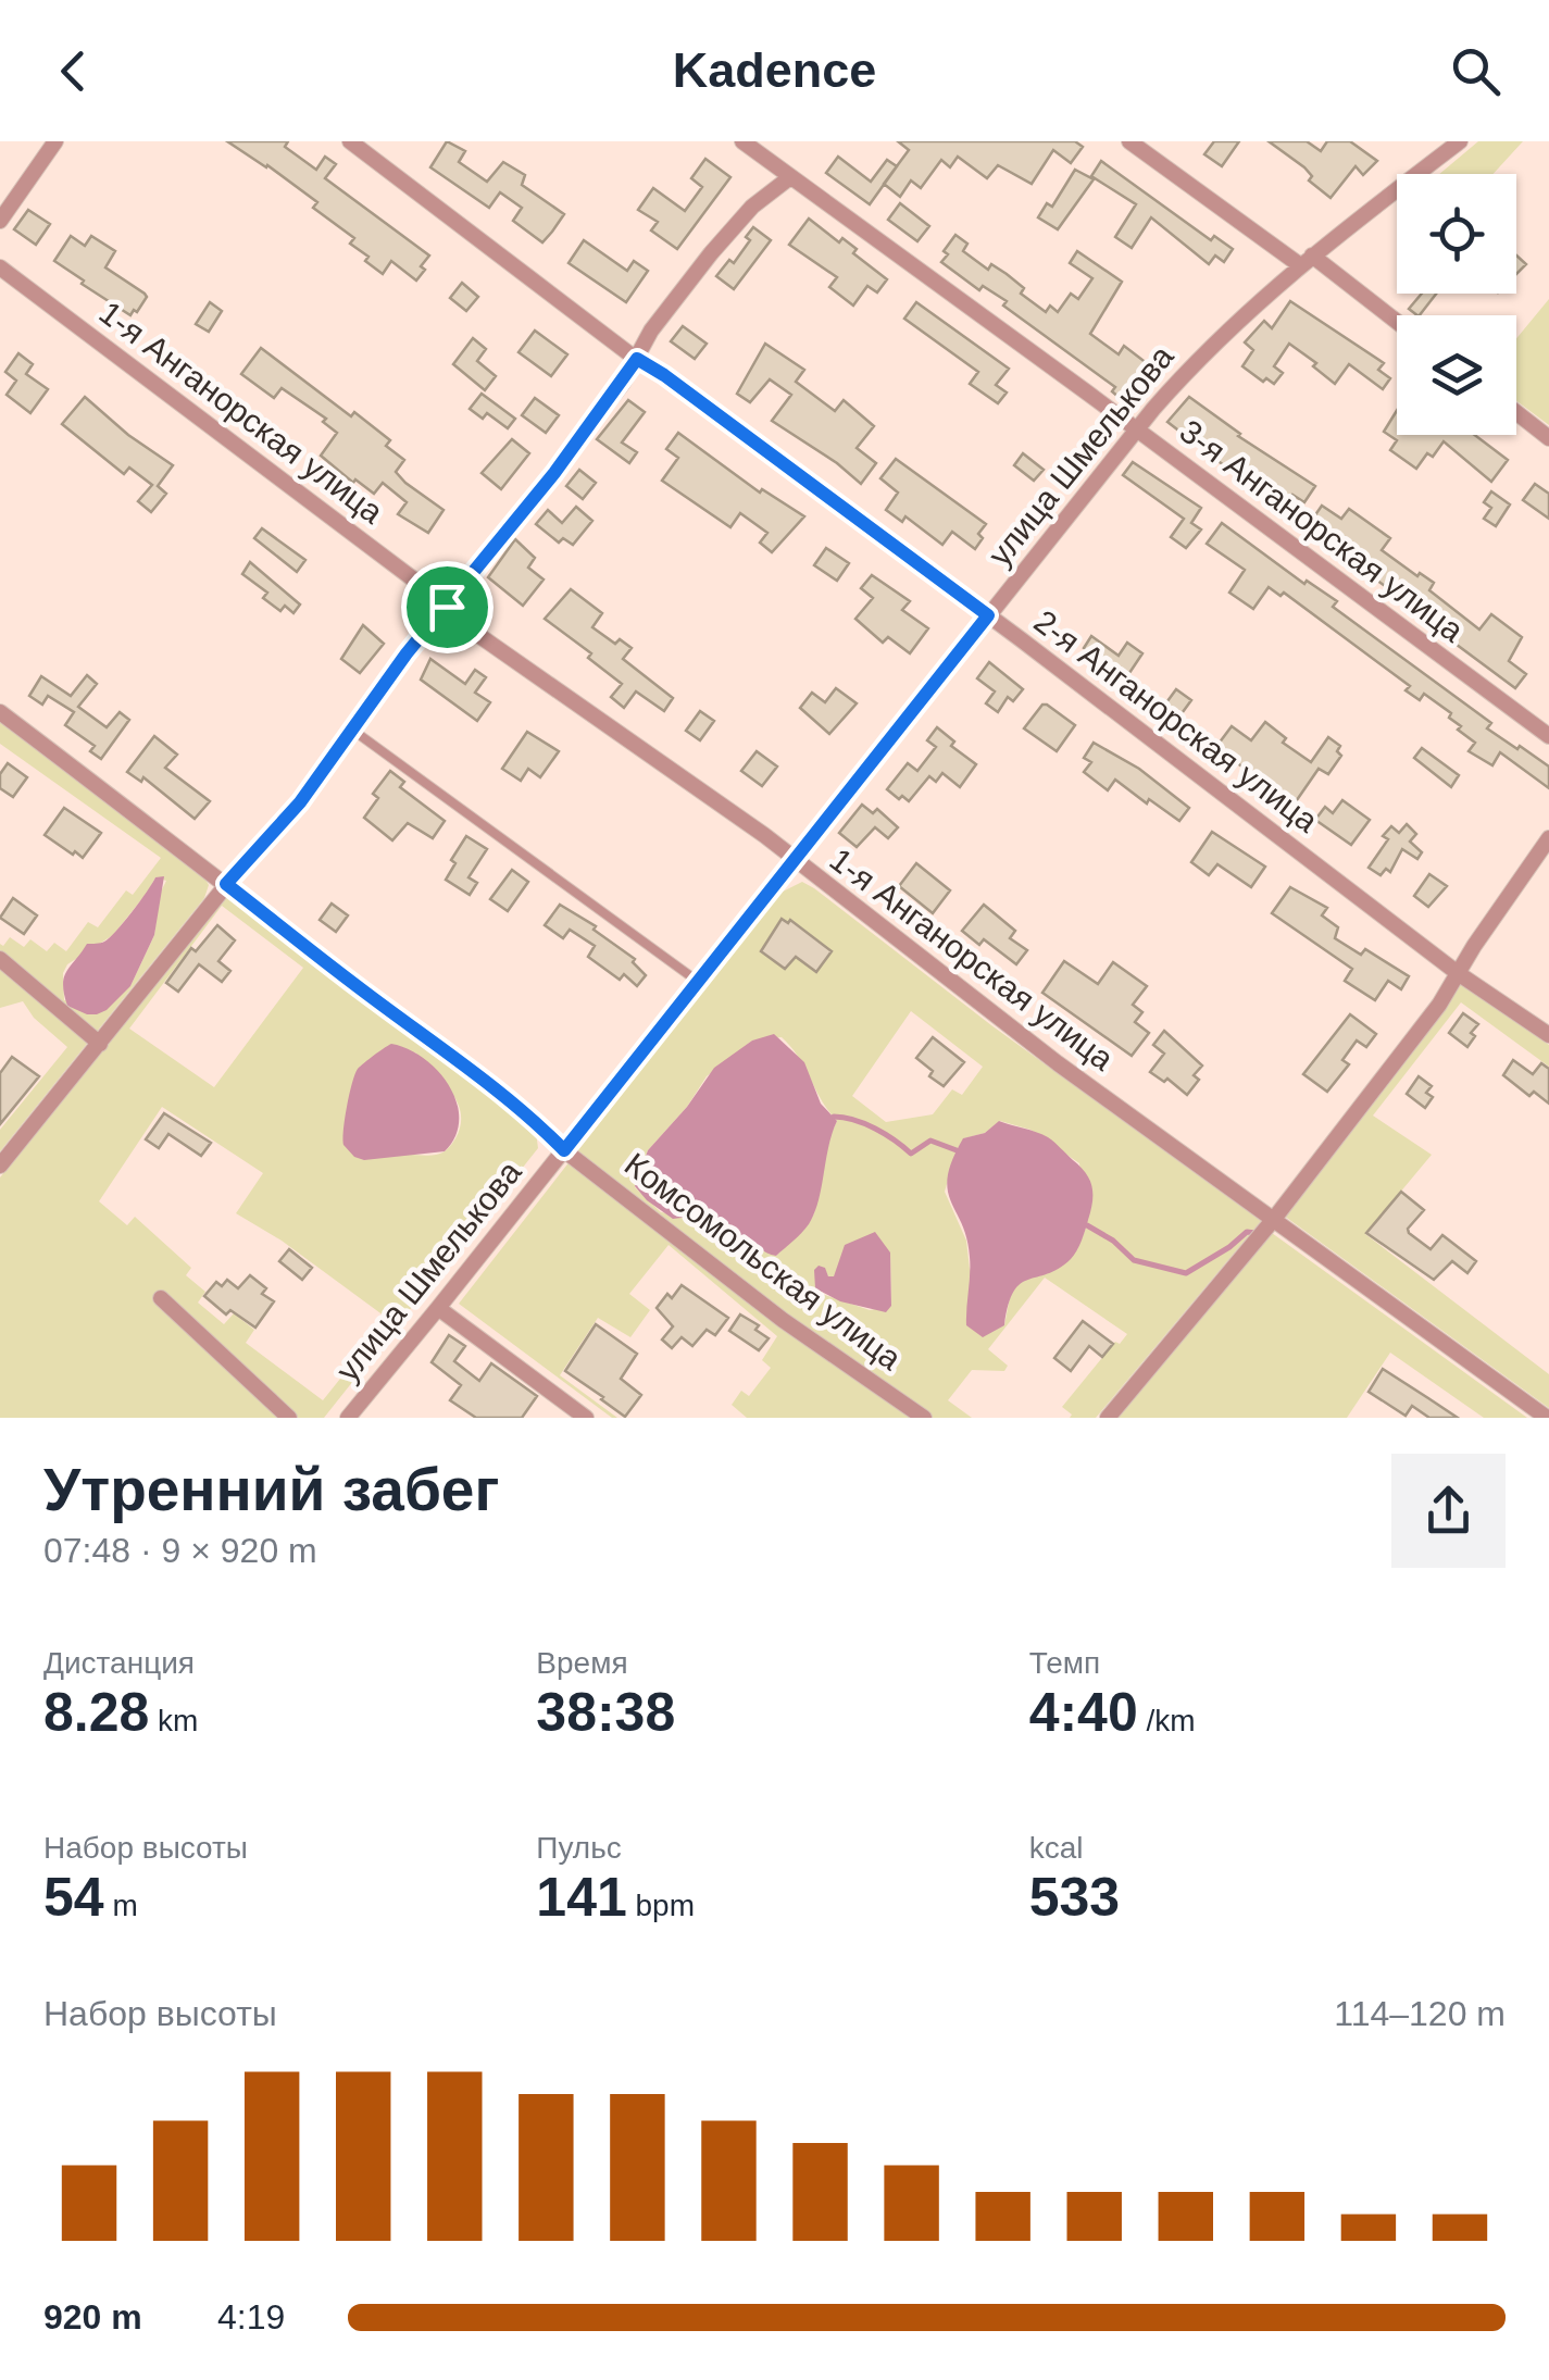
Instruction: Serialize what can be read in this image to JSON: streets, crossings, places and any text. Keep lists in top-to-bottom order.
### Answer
{
  "streets": {
    "street": [
      "1-я Анганорская улица",
      "улица Шмелькова",
      "3-я Анганорская улица",
      "2-я Анганорская улица",
      "Комсомольская улица"
    ]
  },
  "crossings": [
    ["1-я Анганорская улица", "улица Шмелькова"],
    ["улица Шмелькова", "3-я Анганорская улица"],
    ["улица Шмелькова", "2-я Анганорская улица"],
    ["улица Шмелькова", "Комсомольская улица"]
  ],
  "page": {
    "header": "Kadence",
    "heading": ["Утренний забег", "07:48 · 9 × 920 m"],
    "stats": [
      ["Дистанция", "8.28 km"],
      ["Время", "38:38"],
      ["Темп", "4:40 /km"],
      ["Набор высоты", "54 m"],
      ["Пульс", "141 bpm"],
      ["kcal", "533"]
    ],
    "chart": ["Набор высоты", "114–120 m"],
    "list": [
      {
        "name": "920 m",
        "note": "4:19"
      }
    ]
  }
}
